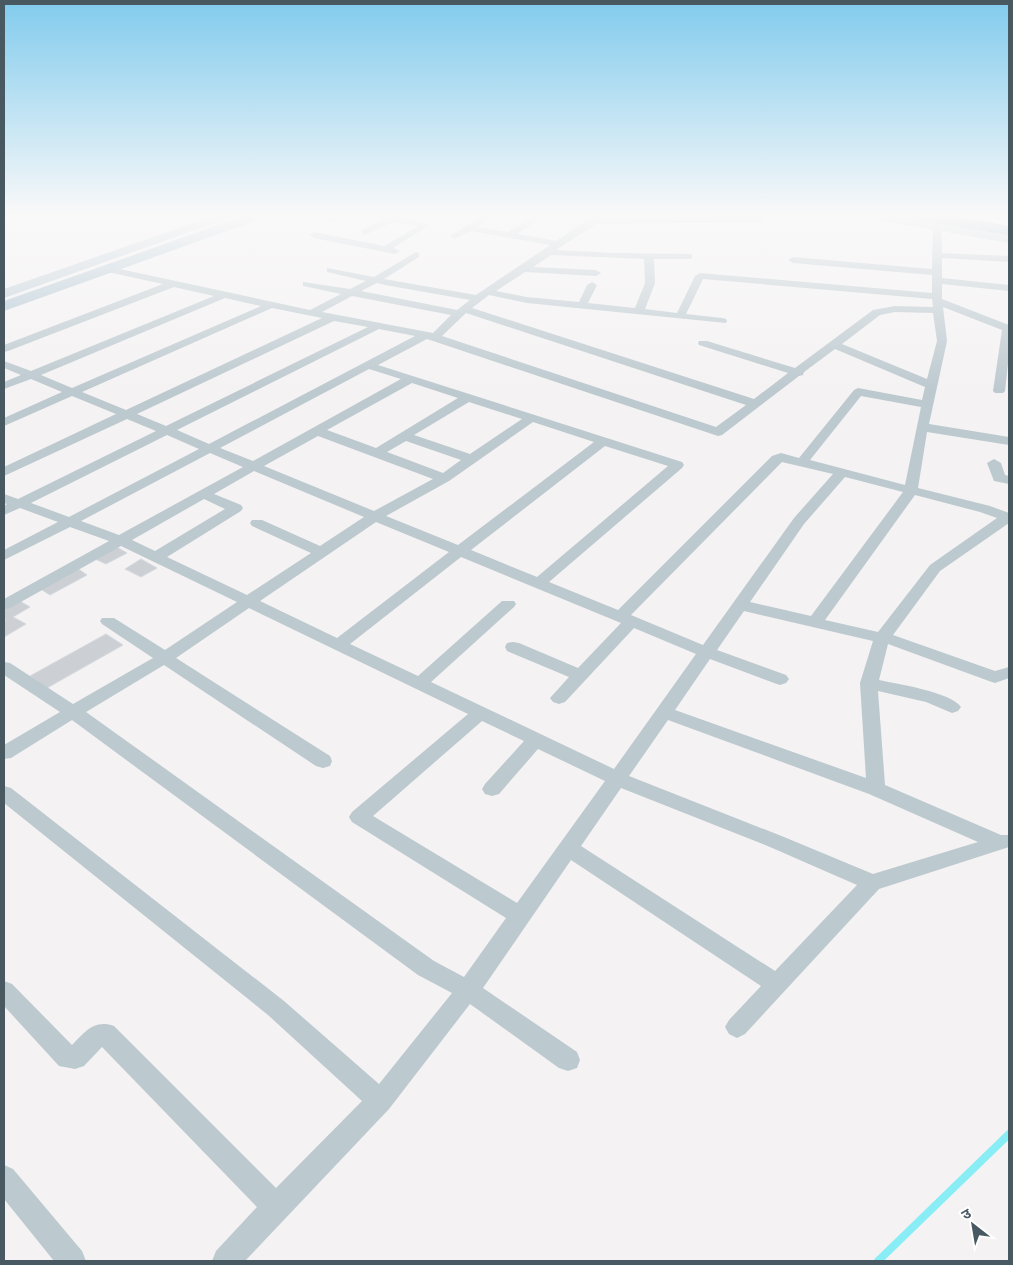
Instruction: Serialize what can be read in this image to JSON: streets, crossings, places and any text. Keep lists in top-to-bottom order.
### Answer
{
  "north": "top left"
}
